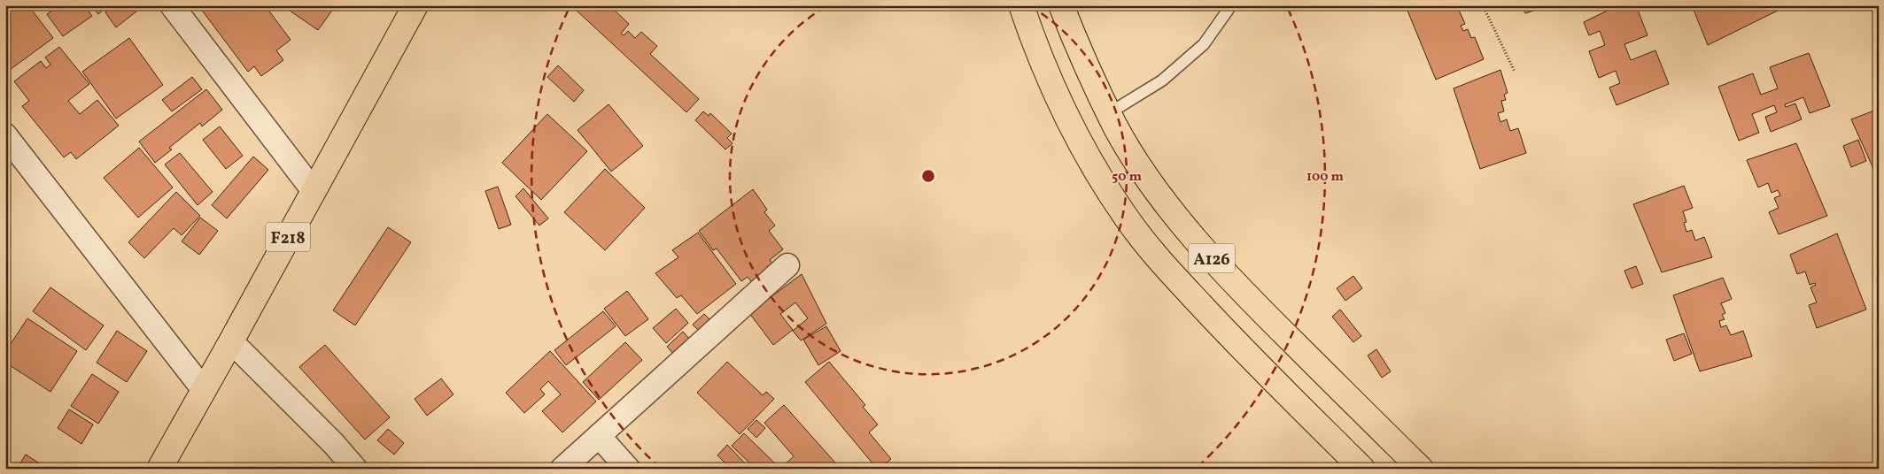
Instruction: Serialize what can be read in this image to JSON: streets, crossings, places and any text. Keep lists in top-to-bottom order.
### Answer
{
  "streets": {
    "main road": ["F218", "A126"]
  },
  "rings": ["50 m", "100 m"]
}
